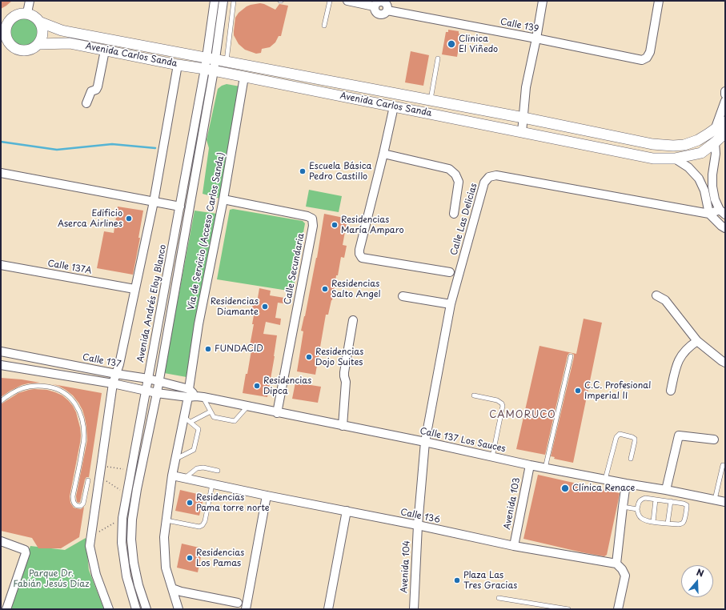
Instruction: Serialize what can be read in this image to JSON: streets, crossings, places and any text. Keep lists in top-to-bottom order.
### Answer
{
  "streets": {
    "street": [
      "Calle 139",
      "Avenida Carlos Sanda",
      "Calle Las Delicias",
      "Vía de Servicio (Acceso Carlos Sanda)",
      "Calle 137A",
      "Calle Secundaria",
      "Avenida Andrés Eloy Blanco",
      "Calle 137",
      "Calle 137 Los Sauces",
      "Avenida 103",
      "Calle 136",
      "Avenida 104"
    ]
  },
  "crossings": [
    ["Avenida Carlos Sanda", "Vía de Servicio (Acceso Carlos Sanda)"],
    ["Avenida Carlos Sanda", "Avenida Andrés Eloy Blanco"],
    ["Calle Las Delicias", "Calle 137 Los Sauces"],
    ["Calle Las Delicias", "Avenida 104"],
    ["Vía de Servicio (Acceso Carlos Sanda)", "Calle Secundaria"],
    ["Vía de Servicio (Acceso Carlos Sanda)", "Calle 137"],
    ["Vía de Servicio (Acceso Carlos Sanda)", "Calle 137 Los Sauces"],
    ["Vía de Servicio (Acceso Carlos Sanda)", "Calle 136"],
    ["Calle Secundaria", "Calle 137 Los Sauces"],
    ["Avenida Andrés Eloy Blanco", "Calle 137"],
    ["Calle 137", "Calle 137 Los Sauces"],
    ["Calle 137 Los Sauces", "Avenida 103"],
    ["Calle 137 Los Sauces", "Avenida 104"],
    ["Avenida 103", "Calle 136"],
    ["Calle 136", "Avenida 104"]
  ],
  "districts": ["CAMORUCO"],
  "parks": ["Parque Dr. Fabián Jesús Díaz"],
  "places": [
    "Clinica El Viñedo",
    "Escuela Básica Pedro Castillo",
    "Edificio Aserca Airlines",
    "Residencias María Amparo",
    "Residencias Salto Angel",
    "Residencias Diamante",
    "FUNDACID",
    "Residencias Dojo Suites",
    "Residencias Dipca",
    "C.C. Profesional Imperial II",
    "Clínica Renace",
    "Residencias Pama torre norte",
    "Residencias Los Pamas",
    "Plaza Las Tres Gracias"
  ],
  "north": "top"
}
